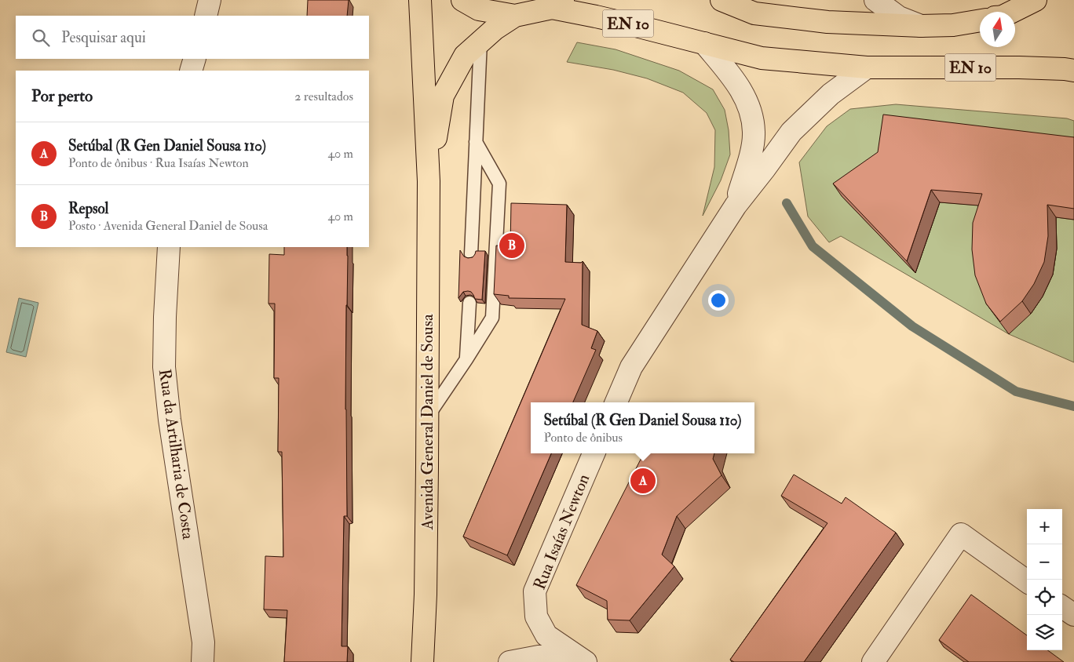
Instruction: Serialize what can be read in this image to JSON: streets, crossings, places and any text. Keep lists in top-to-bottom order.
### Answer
{
  "streets": {
    "main road": ["EN 10", "Avenida General Daniel de Sousa"],
    "street": ["Rua da Artilharia de Costa", "Rua Isaías Newton"]
  },
  "north": "top",
  "page": {
    "search": "Pesquisar aqui",
    "heading": ["Por perto", "2 resultados"],
    "list": [
      {
        "mark": "A",
        "name": "Setúbal (R Gen Daniel Sousa 110)",
        "note": "Ponto de ônibus · Rua Isaías Newton",
        "value": "40 m"
      },
      {
        "mark": "B",
        "name": "Repsol",
        "note": "Posto · Avenida General Daniel de Sousa",
        "value": "40 m"
      }
    ],
    "pins": ["B", "A"],
    "popup": ["Setúbal (R Gen Daniel Sousa 110)", "Ponto de ônibus"],
    "map_buttons": ["+", "−"]
  }
}
